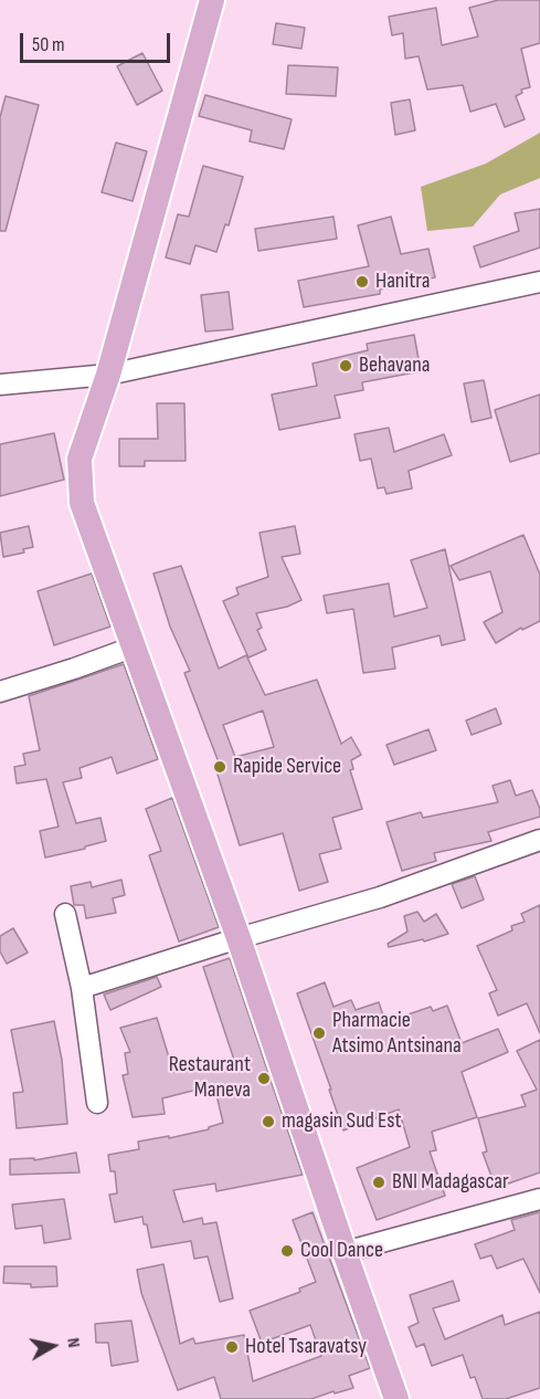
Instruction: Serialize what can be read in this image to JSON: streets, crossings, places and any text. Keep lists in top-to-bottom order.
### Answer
{
  "places": [
    "Hanitra",
    "Behavana",
    "Rapide Service",
    "Pharmacie Atsimo Antsinana",
    "Restaurant Maneva",
    "magasin Sud Est",
    "BNI Madagascar",
    "Cool Dance",
    "Hotel Tsaravatsy"
  ],
  "scale_bar": "50 m",
  "north": "right"
}
